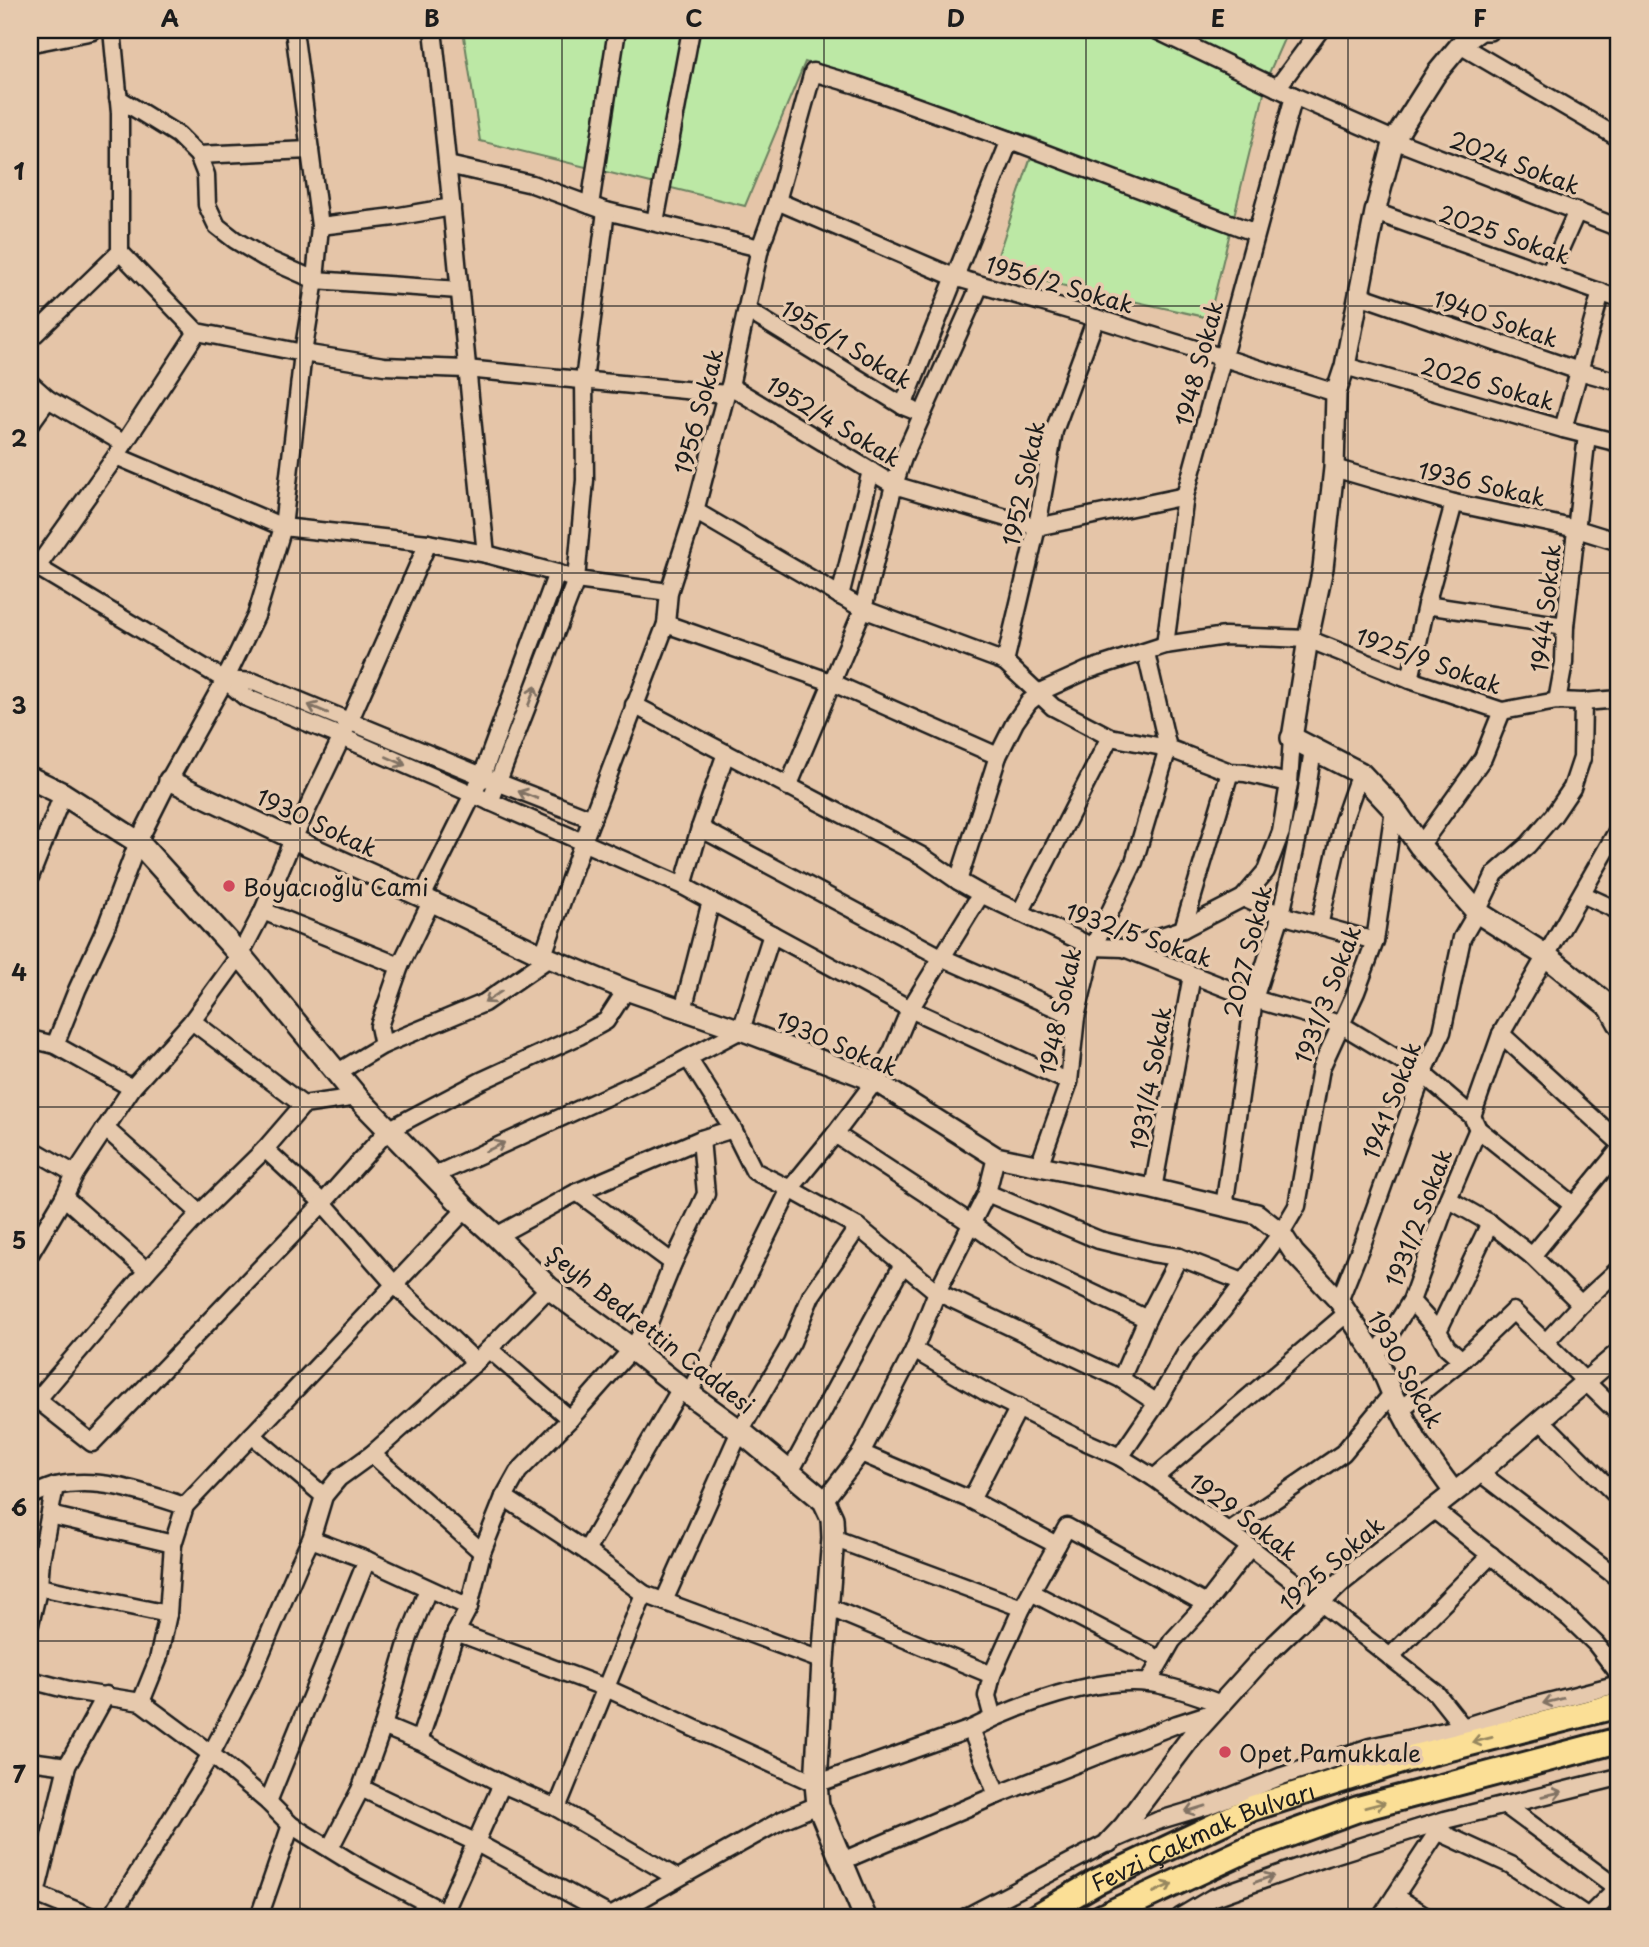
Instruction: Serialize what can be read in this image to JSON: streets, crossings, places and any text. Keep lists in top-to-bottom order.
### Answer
{
  "streets": {
    "main road": ["Şeyh Bedrettin Caddesi", "Fevzi Çakmak Bulvarı"],
    "street": [
      "2024 Sokak",
      "2025 Sokak",
      "1956/2 Sokak",
      "1940 Sokak",
      "1956/1 Sokak",
      "1948 Sokak",
      "2026 Sokak",
      "1956 Sokak",
      "1952/4 Sokak",
      "1952 Sokak",
      "1936 Sokak",
      "1944 Sokak",
      "1925/9 Sokak",
      "1930 Sokak",
      "1932/5 Sokak",
      "2027 Sokak",
      "1931/3 Sokak",
      "1931/4 Sokak",
      "1941 Sokak",
      "1931/2 Sokak",
      "1929 Sokak",
      "1925 Sokak"
    ]
  },
  "crossings": [
    ["2024 Sokak", "1948 Sokak"],
    ["1956/2 Sokak", "1948 Sokak"],
    ["1956/2 Sokak", "1956 Sokak"],
    ["1956/2 Sokak", "1952 Sokak"],
    ["1956/1 Sokak", "1956 Sokak"],
    ["1948 Sokak", "1925/9 Sokak"],
    ["1948 Sokak", "1930 Sokak"],
    ["1948 Sokak", "1932/5 Sokak"],
    ["2026 Sokak", "1944 Sokak"],
    ["1956 Sokak", "1952/4 Sokak"],
    ["1956 Sokak", "1930 Sokak"],
    ["1956 Sokak", "1932/5 Sokak"],
    ["1952/4 Sokak", "1952 Sokak"],
    ["1936 Sokak", "1944 Sokak"],
    ["1944 Sokak", "1925/9 Sokak"],
    ["1930 Sokak", "2027 Sokak"],
    ["1930 Sokak", "1931/3 Sokak"],
    ["1930 Sokak", "1931/4 Sokak"],
    ["1930 Sokak", "1941 Sokak"],
    ["1930 Sokak", "1931/2 Sokak"],
    ["1930 Sokak", "1925 Sokak"],
    ["1932/5 Sokak", "2027 Sokak"],
    ["1932/5 Sokak", "1931/3 Sokak"],
    ["1932/5 Sokak", "1931/4 Sokak"],
    ["1932/5 Sokak", "1941 Sokak"],
    ["1932/5 Sokak", "1931/2 Sokak"],
    ["1931/3 Sokak", "1929 Sokak"],
    ["1929 Sokak", "1925 Sokak"]
  ],
  "places": ["Boyacıoğlu Cami", "Opet Pamukkale"],
  "grid": {
    "columns": [
      "A",
      "B",
      "C",
      "D",
      "E",
      "F"
    ],
    "rows": [
      "1",
      "2",
      "3",
      "4",
      "5",
      "6",
      "7"
    ]
  }
}
